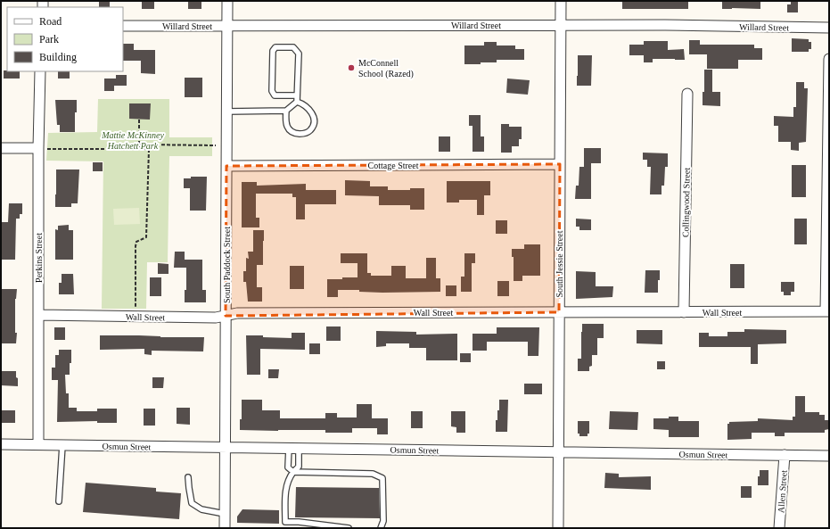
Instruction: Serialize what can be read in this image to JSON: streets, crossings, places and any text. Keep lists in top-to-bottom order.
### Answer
{
  "streets": {
    "street": [
      "Willard Street",
      "Cottage Street",
      "Collingwood Street",
      "Perkins Street",
      "South Jessie Street",
      "South Paddock Street",
      "Wall Street",
      "Osmun Street",
      "Allen Street"
    ]
  },
  "crossings": [
    ["Willard Street", "South Jessie Street"],
    ["Willard Street", "South Paddock Street"],
    ["Cottage Street", "South Jessie Street"],
    ["Cottage Street", "South Paddock Street"],
    ["Collingwood Street", "Wall Street"],
    ["Perkins Street", "Wall Street"],
    ["Perkins Street", "Osmun Street"],
    ["South Jessie Street", "Wall Street"],
    ["South Jessie Street", "Osmun Street"],
    ["South Paddock Street", "Wall Street"],
    ["South Paddock Street", "Osmun Street"],
    ["Osmun Street", "Allen Street"]
  ],
  "parks": ["Mattie McKinney Hatchett Park"],
  "places": ["McConnell School (Razed)"],
  "legend": ["Road", "Park", "Building"]
}
